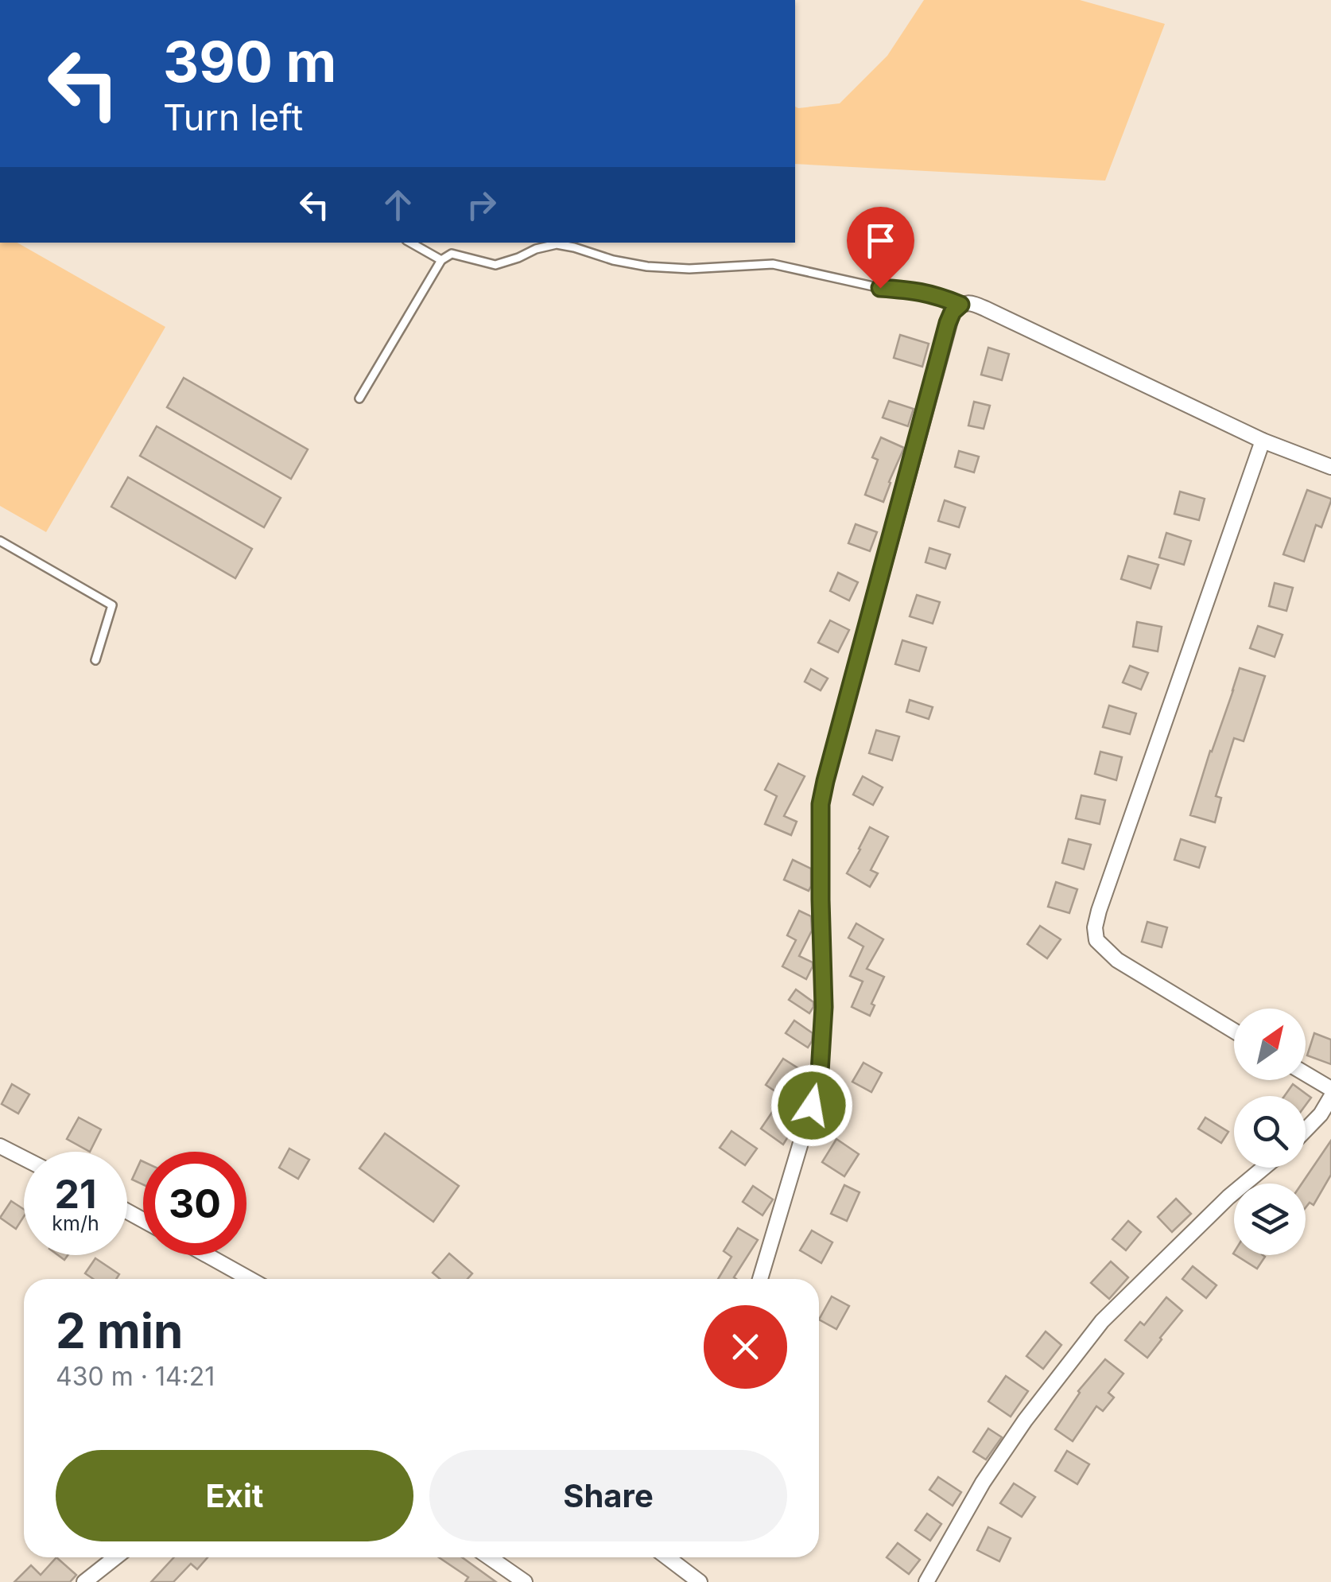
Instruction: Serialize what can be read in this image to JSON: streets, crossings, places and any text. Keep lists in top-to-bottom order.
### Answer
{
  "north": "top right",
  "page": {
    "turn": ["390 m", "Turn left"],
    "speed": "21 km/h",
    "limit": "30",
    "heading": ["2 min", "430 m · 14:21"],
    "buttons": ["Exit", "Share"]
  }
}
